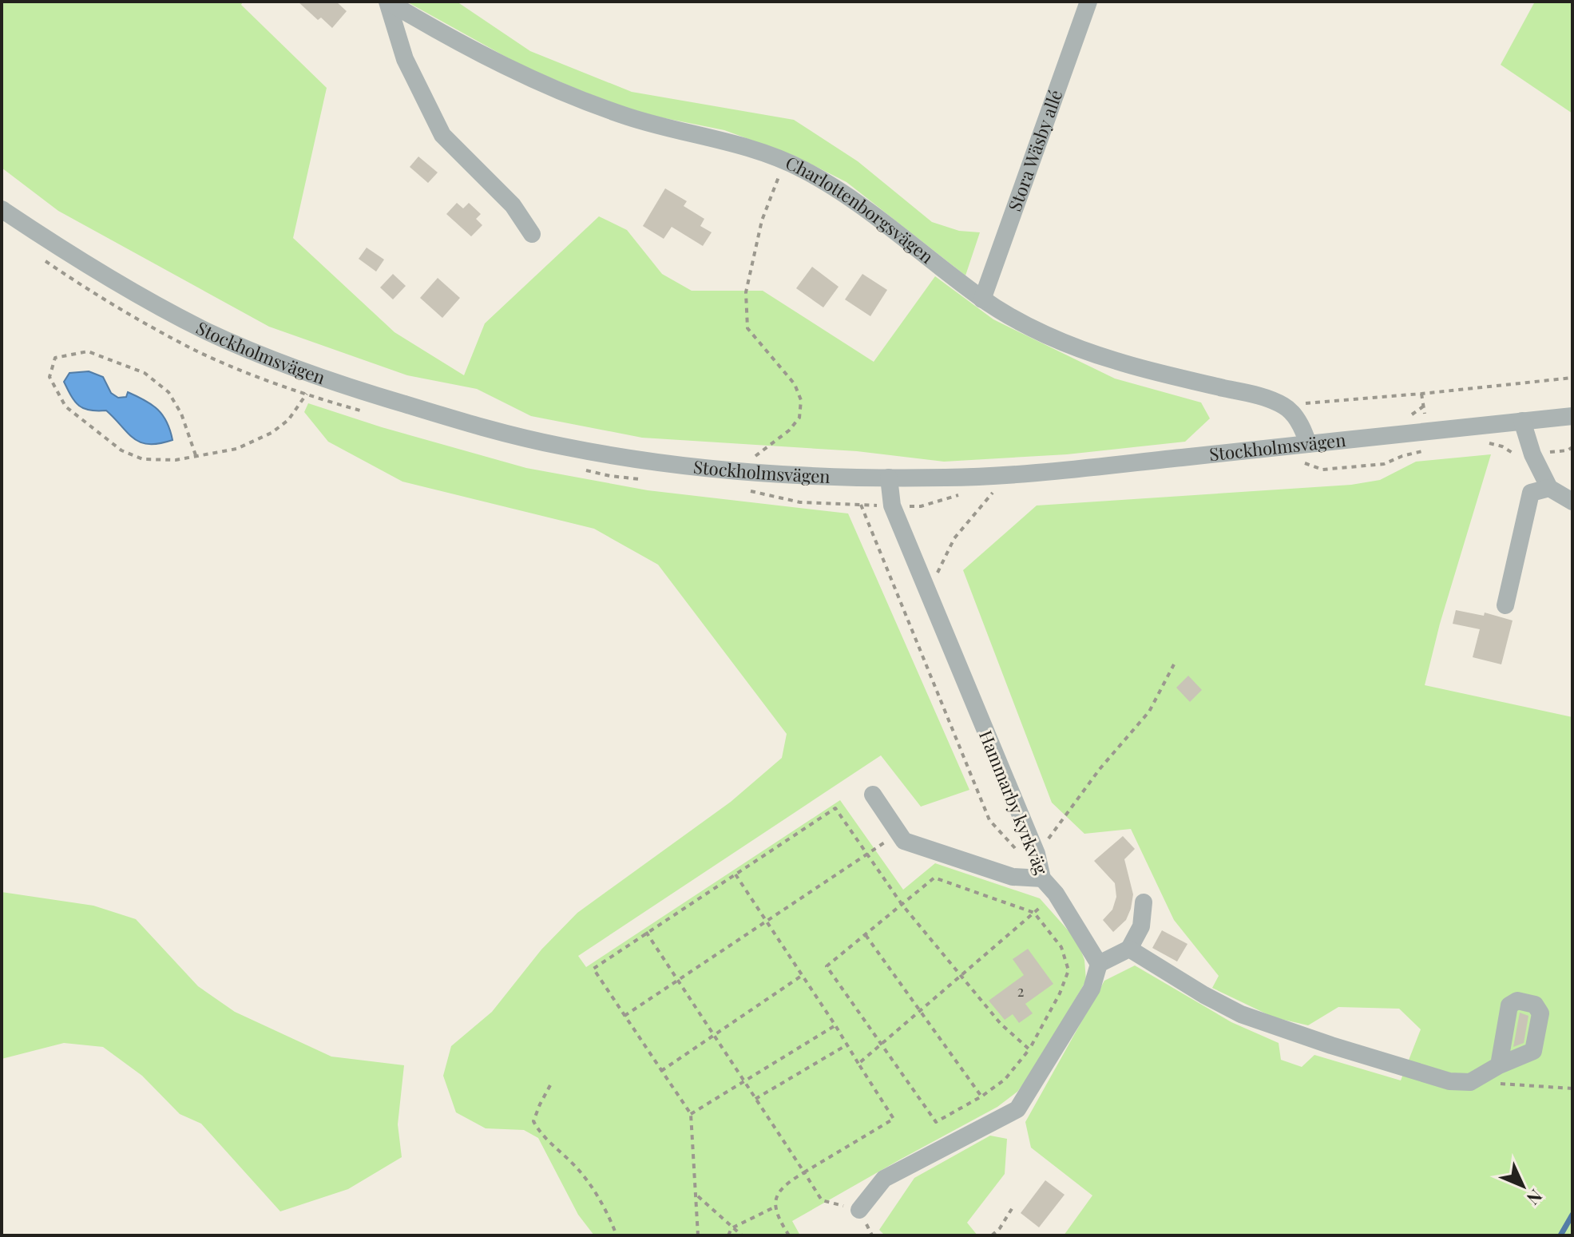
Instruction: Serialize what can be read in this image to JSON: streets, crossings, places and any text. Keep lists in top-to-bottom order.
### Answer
{
  "streets": {
    "street": [
      "Stora Wäsby allé",
      "Charlottenborgsvägen",
      "Stockholmsvägen",
      "Hammarby kyrkväg"
    ]
  },
  "crossings": [
    ["Stora Wäsby allé", "Charlottenborgsvägen"],
    ["Stockholmsvägen", "Hammarby kyrkväg"]
  ],
  "house_numbers": ["2"],
  "north": "bottom right"
}
